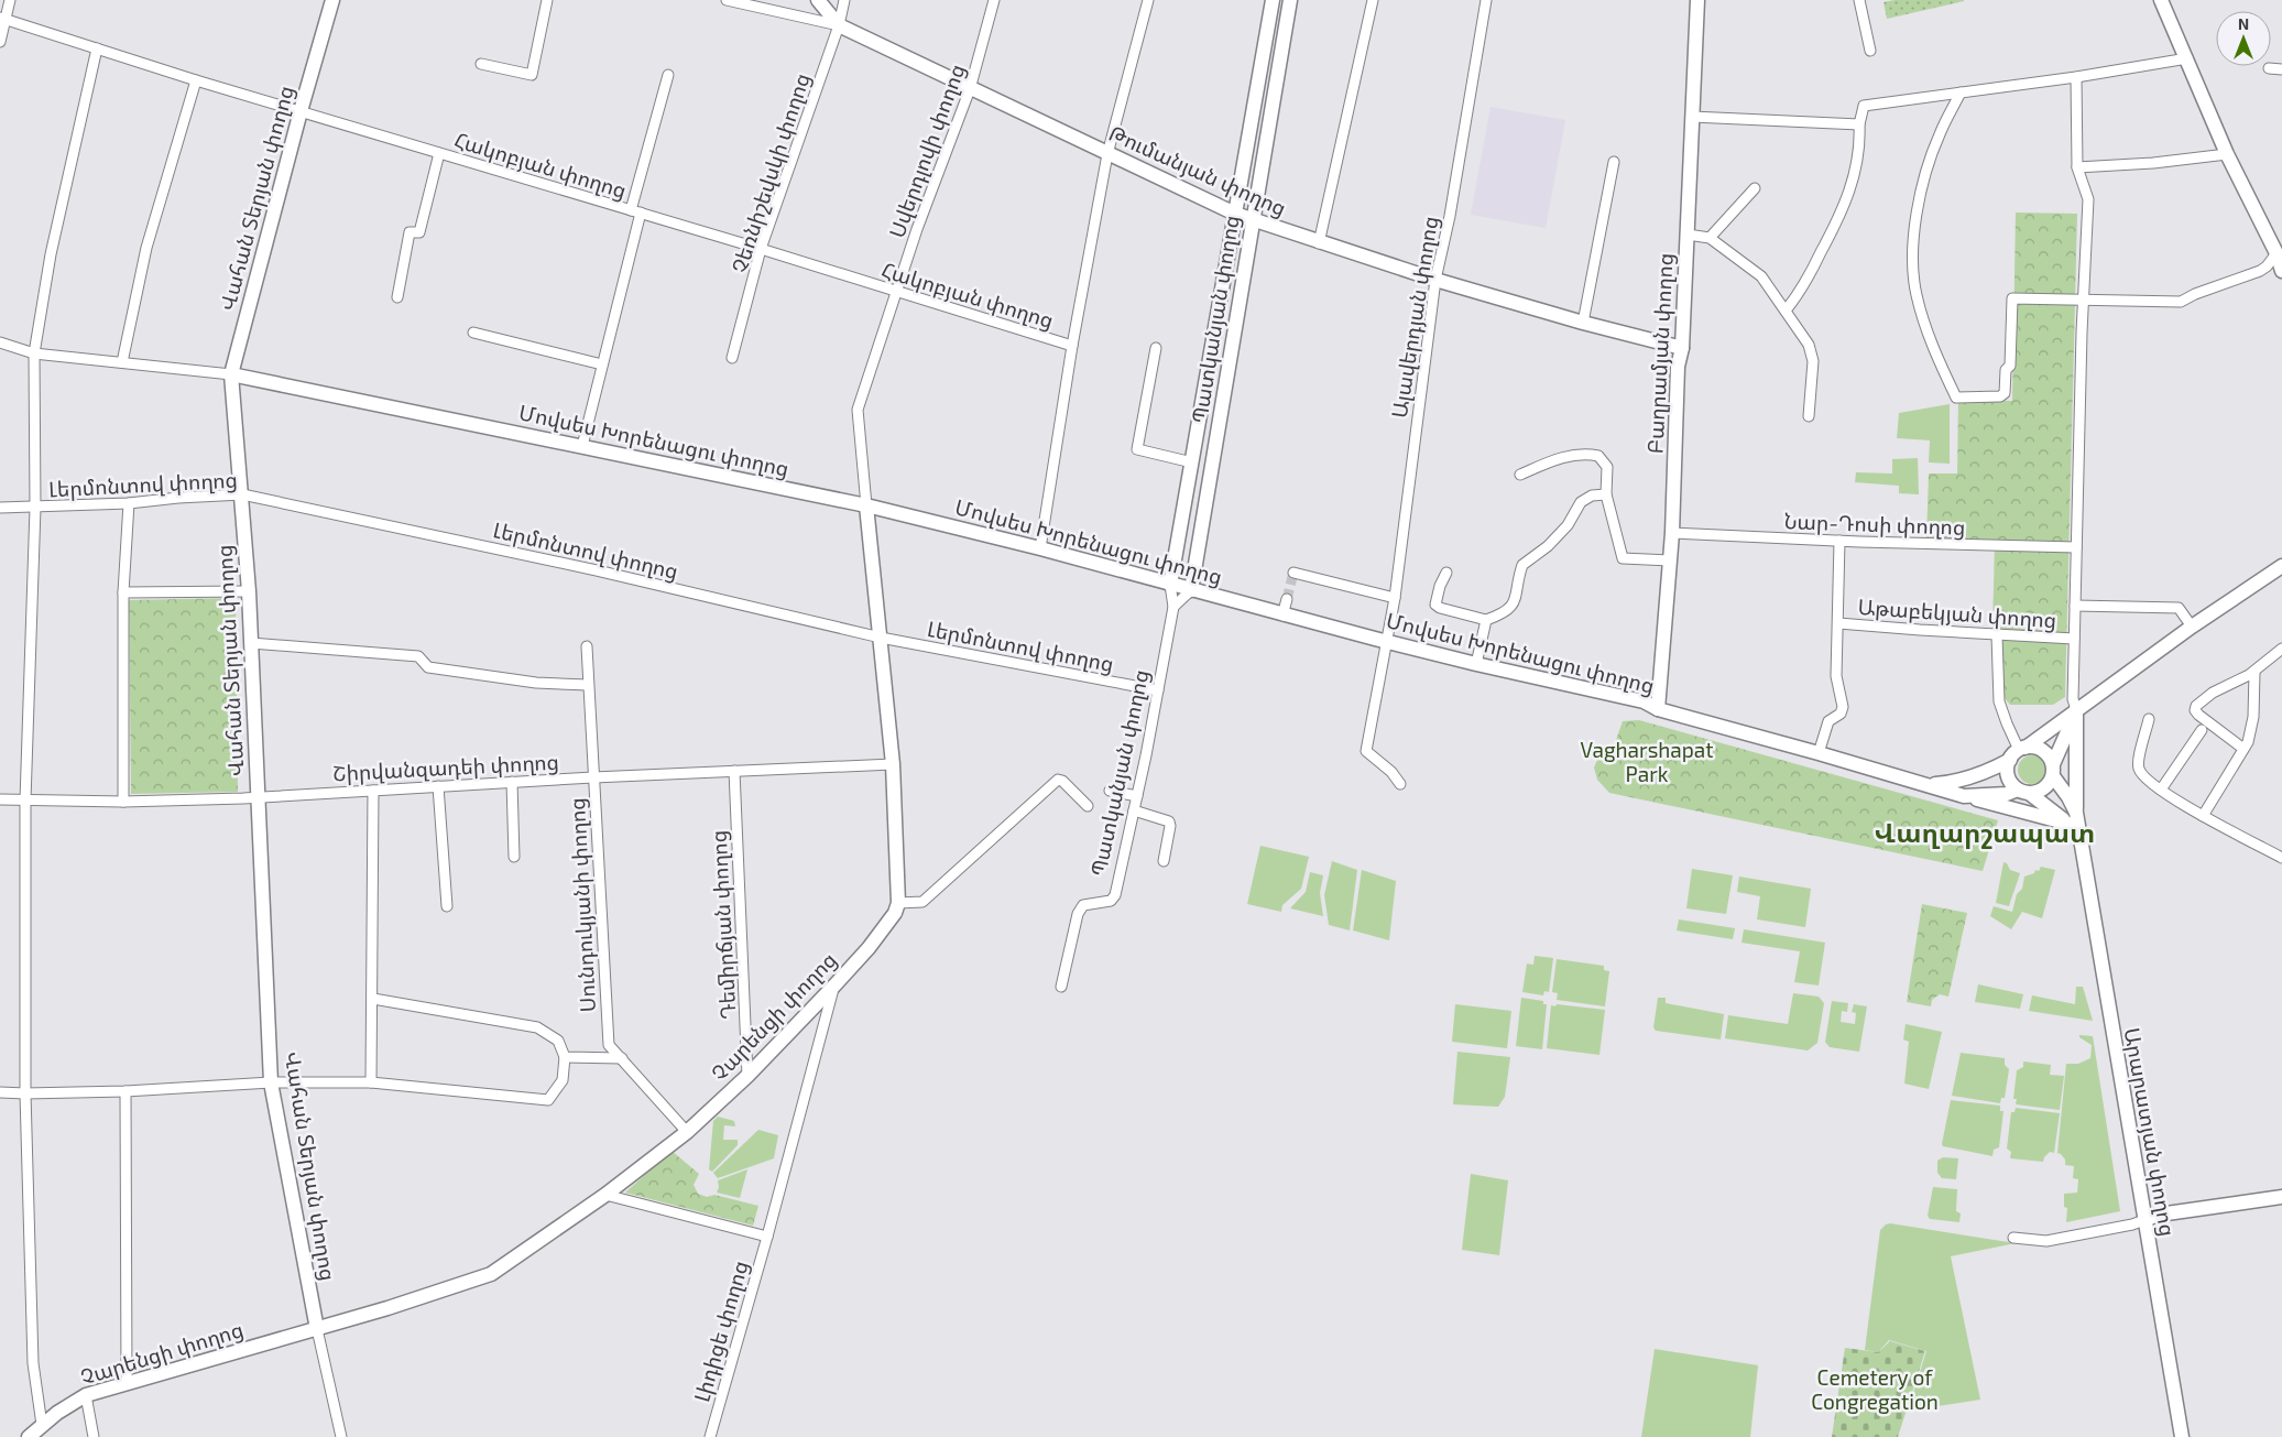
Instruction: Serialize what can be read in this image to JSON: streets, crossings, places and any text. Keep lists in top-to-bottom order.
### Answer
{
  "streets": {
    "main road": [
      "Թումանյան փողոց",
      "Վահան Տերյան փողոց",
      "Պատկանյան փողոց",
      "Բաղրամյան փողոց",
      "Մովսես Խորենացու փողոց",
      "Չարենցի փողոց",
      "Արարատյան փողոց"
    ],
    "street": [
      "Սվերդլովի փողոց",
      "Հակոբյան փողոց",
      "Չեռնիշեվսկի փողոց",
      "Ալավերդյան փողոց",
      "Լերմոնտով փողոց",
      "Նար-Դոսի փողոց",
      "Աթաբեկյան փողոց",
      "Շիրվանզադեի փողոց",
      "Սունդուկյանի փողոց",
      "Դեմիրճյան փողոց",
      "Լիդիցե փողոց"
    ]
  },
  "crossings": [
    ["Սվերդլովի փողոց", "Հակոբյան փողոց"],
    ["Սվերդլովի փողոց", "Թումանյան փողոց"],
    ["Սվերդլովի փողոց", "Մովսես Խորենացու փողոց"],
    ["Հակոբյան փողոց", "Չեռնիշեվսկի փողոց"],
    ["Հակոբյան փողոց", "Վահան Տերյան փողոց"],
    ["Թումանյան փողոց", "Չեռնիշեվսկի փողոց"],
    ["Թումանյան փողոց", "Ալավերդյան փողոց"],
    ["Թումանյան փողոց", "Պատկանյան փողոց"],
    ["Թումանյան փողոց", "Բաղրամյան փողոց"],
    ["Վահան Տերյան փողոց", "Մովսես Խորենացու փողոց"],
    ["Վահան Տերյան փողոց", "Լերմոնտով փողոց"],
    ["Վահան Տերյան փողոց", "Շիրվանզադեի փողոց"],
    ["Վահան Տերյան փողոց", "Չարենցի փողոց"],
    ["Ալավերդյան փողոց", "Մովսես Խորենացու փողոց"],
    ["Պատկանյան փողոց", "Մովսես Խորենացու փողոց"],
    ["Պատկանյան փողոց", "Լերմոնտով փողոց"],
    ["Բաղրամյան փողոց", "Մովսես Խորենացու փողոց"],
    ["Բաղրամյան փողոց", "Նար-Դոսի փողոց"],
    ["Շիրվանզադեի փողոց", "Սունդուկյանի փողոց"],
    ["Շիրվանզադեի փողոց", "Դեմիրճյան փողոց"],
    ["Սունդուկյանի փողոց", "Չարենցի փողոց"],
    ["Դեմիրճյան փողոց", "Չարենցի փողոց"],
    ["Չարենցի փողոց", "Լիդիցե փողոց"]
  ],
  "districts": ["Վաղարշապատ"],
  "parks": ["Vagharshapat Park", "Cemetery of Congregation"],
  "north": "top"
}
